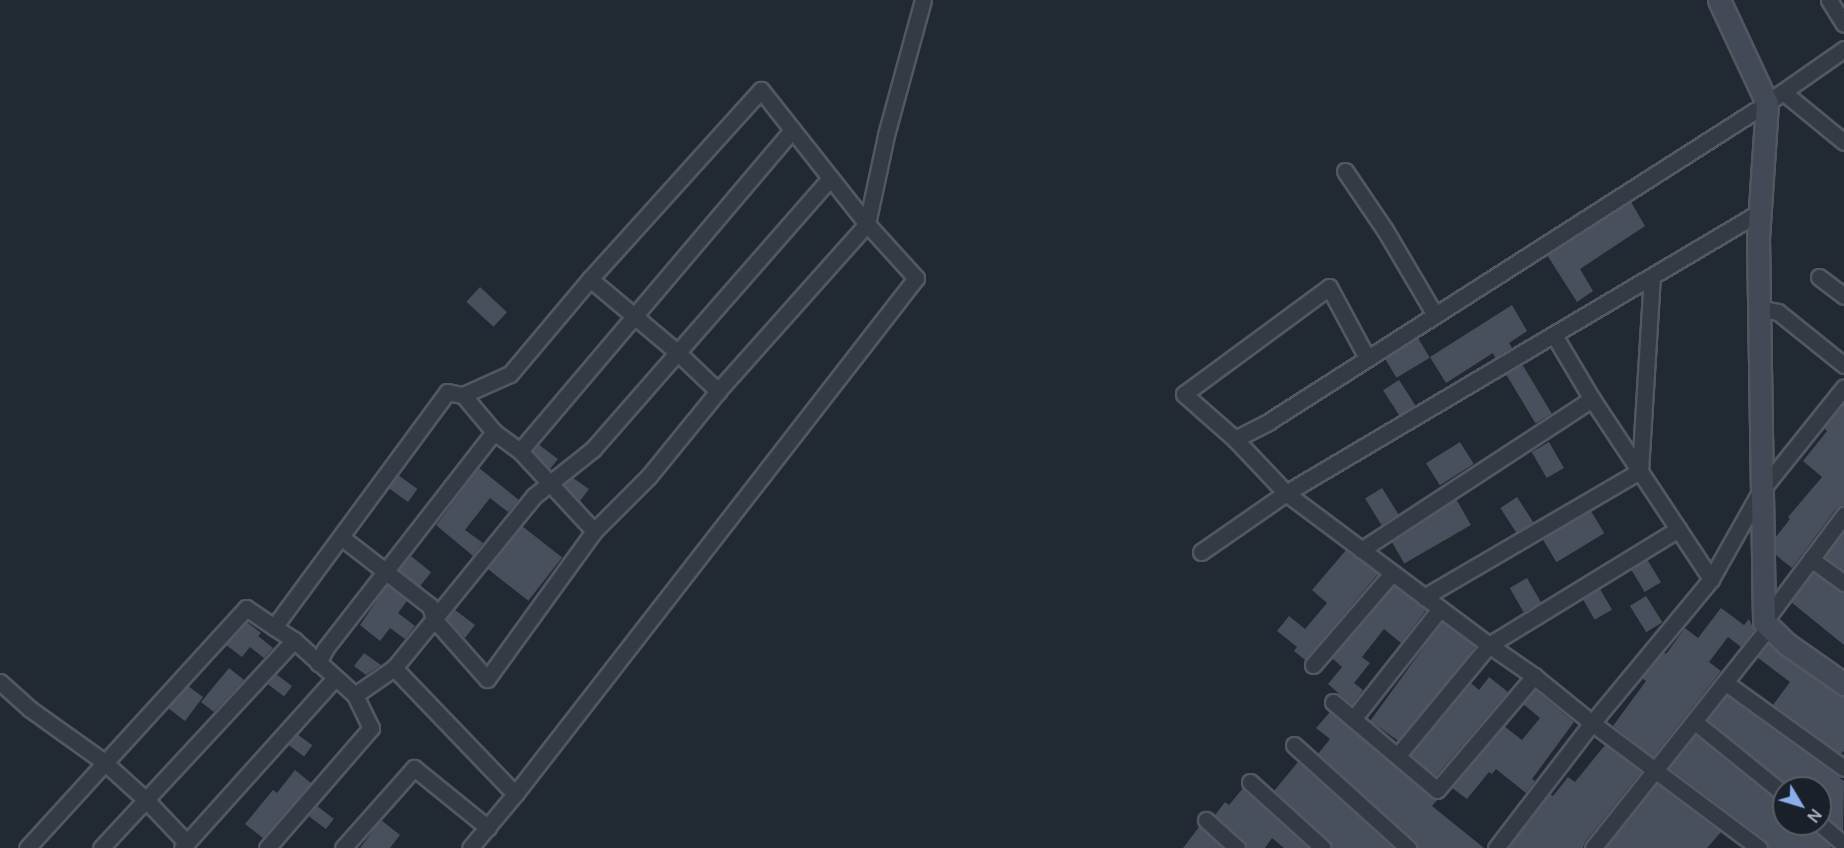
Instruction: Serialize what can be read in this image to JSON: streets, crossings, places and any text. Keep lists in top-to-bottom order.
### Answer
{
  "north": "bottom right"
}
